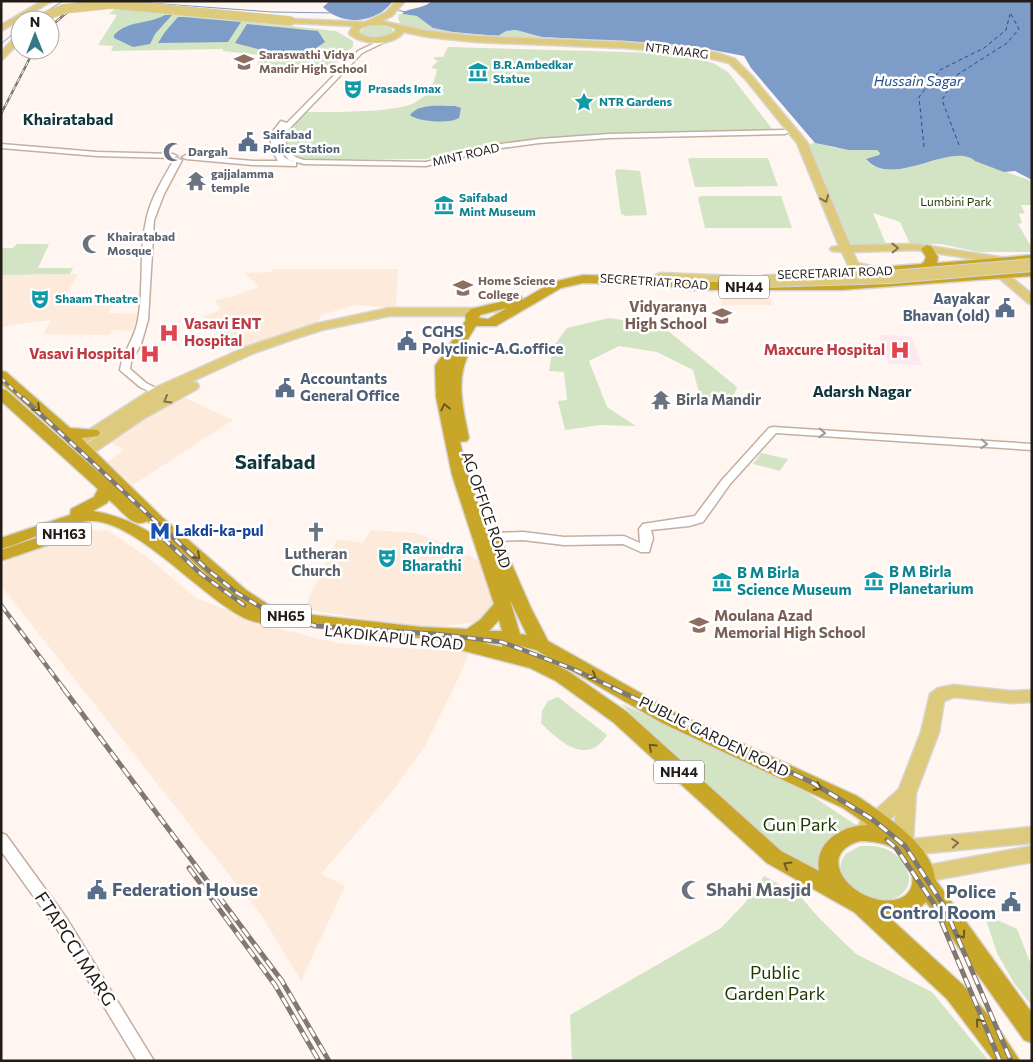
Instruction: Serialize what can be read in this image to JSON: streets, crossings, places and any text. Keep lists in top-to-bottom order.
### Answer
{
  "streets": {
    "highway": [
      "SECRETARIAT ROAD",
      "SECRETRIAT ROAD",
      "NH44",
      "AG OFFICE ROAD",
      "NH163",
      "NH65",
      "LAKDIKAPUL ROAD",
      "PUBLIC GARDEN ROAD"
    ],
    "main road": ["NTR MARG"],
    "street": ["MINT ROAD", "FTAPCCI MARG"]
  },
  "crossings": [
    ["NTR MARG", "MINT ROAD"],
    ["NTR MARG", "SECRETARIAT ROAD"],
    ["NTR MARG", "SECRETRIAT ROAD"],
    ["SECRETARIAT ROAD", "SECRETRIAT ROAD"],
    ["SECRETARIAT ROAD", "NH44"],
    ["SECRETRIAT ROAD", "NH44"],
    ["SECRETRIAT ROAD", "AG OFFICE ROAD"],
    ["NH44", "AG OFFICE ROAD"],
    ["NH44", "PUBLIC GARDEN ROAD"],
    ["AG OFFICE ROAD", "NH65"],
    ["AG OFFICE ROAD", "LAKDIKAPUL ROAD"],
    ["AG OFFICE ROAD", "PUBLIC GARDEN ROAD"],
    ["NH65", "LAKDIKAPUL ROAD"],
    ["NH65", "PUBLIC GARDEN ROAD"],
    ["LAKDIKAPUL ROAD", "PUBLIC GARDEN ROAD"]
  ],
  "districts": ["Khairatabad", "Adarsh Nagar", "Saifabad"],
  "water": ["Hussain Sagar"],
  "parks": ["Lumbini Park", "Gun Park", "Public Garden Park"],
  "places": {
    "school or university": [
      "Saraswathi Vidya Mandir High School",
      "Home Science College",
      "Vidyaranya High School",
      "Moulana Azad Memorial High School"
    ],
    "museum": [
      "B.R.Ambedkar Statue",
      "Saifabad Mint Museum",
      "B M Birla Planetarium",
      "B M Birla Science Museum"
    ],
    "theatre": ["Prasads Imax", "Shaam Theatre", "Ravindra Bharathi"],
    "place": ["NTR Gardens"],
    "public building": [
      "Saifabad Police Station",
      "Aayakar Bhavan (old)",
      "CGHS Polyclinic-A.G.office",
      "Accountants General Office",
      "Federation House",
      "Police Control Room"
    ],
    "mosque": ["Dargah", "Khairatabad Mosque", "Shahi Masjid"],
    "temple": ["gajjalamma temple", "Birla Mandir"],
    "hospital": ["Vasavi ENT Hospital", "Maxcure Hospital", "Vasavi Hospital"],
    "metro station": ["Lakdi-ka-pul"],
    "church": ["Lutheran Church"]
  },
  "north": "top"
}
